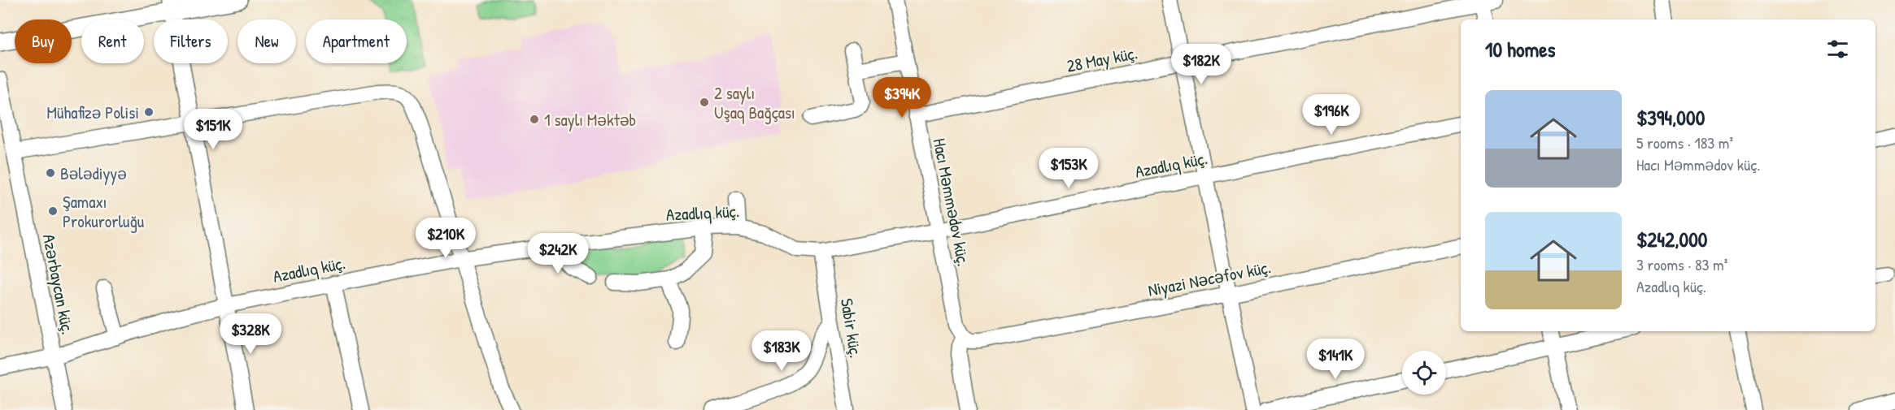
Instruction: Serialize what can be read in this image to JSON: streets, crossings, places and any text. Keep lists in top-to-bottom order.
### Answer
{
  "streets": {
    "street": [
      "28 May küç.",
      "Azadlıq küç.",
      "Hacı Məmmədov küç.",
      "Niyazi Nəcəfov küç.",
      "Azərbaycan küç.",
      "Sabir küç."
    ]
  },
  "crossings": [
    ["28 May küç.", "Hacı Məmmədov küç."],
    ["Azadlıq küç.", "Hacı Məmmədov küç."],
    ["Azadlıq küç.", "Azərbaycan küç."],
    ["Azadlıq küç.", "Sabir küç."],
    ["Hacı Məmmədov küç.", "Niyazi Nəcəfov küç."]
  ],
  "places": [
    "2 saylı Uşaq Bağçası",
    "Mühafizə Polisi",
    "1 saylı Məktəb",
    "Bələdiyyə",
    "Şamaxı Prokurorluğu"
  ],
  "page": {
    "chip": [
      "Buy",
      "Rent",
      "Filters",
      "New",
      "Apartment"
    ],
    "heading": "10 homes",
    "price": [
      "$182K",
      "$394K",
      "$196K",
      "$151K",
      "$153K",
      "$210K",
      "$242K",
      "$328K",
      "$183K",
      "$141K"
    ],
    "list": [
      {
        "name": "$394,000",
        "note": "5 rooms · 183 m² · Hacı Məmmədov küç."
      },
      {
        "name": "$242,000",
        "note": "3 rooms · 83 m² · Azadlıq küç."
      }
    ]
  }
}
